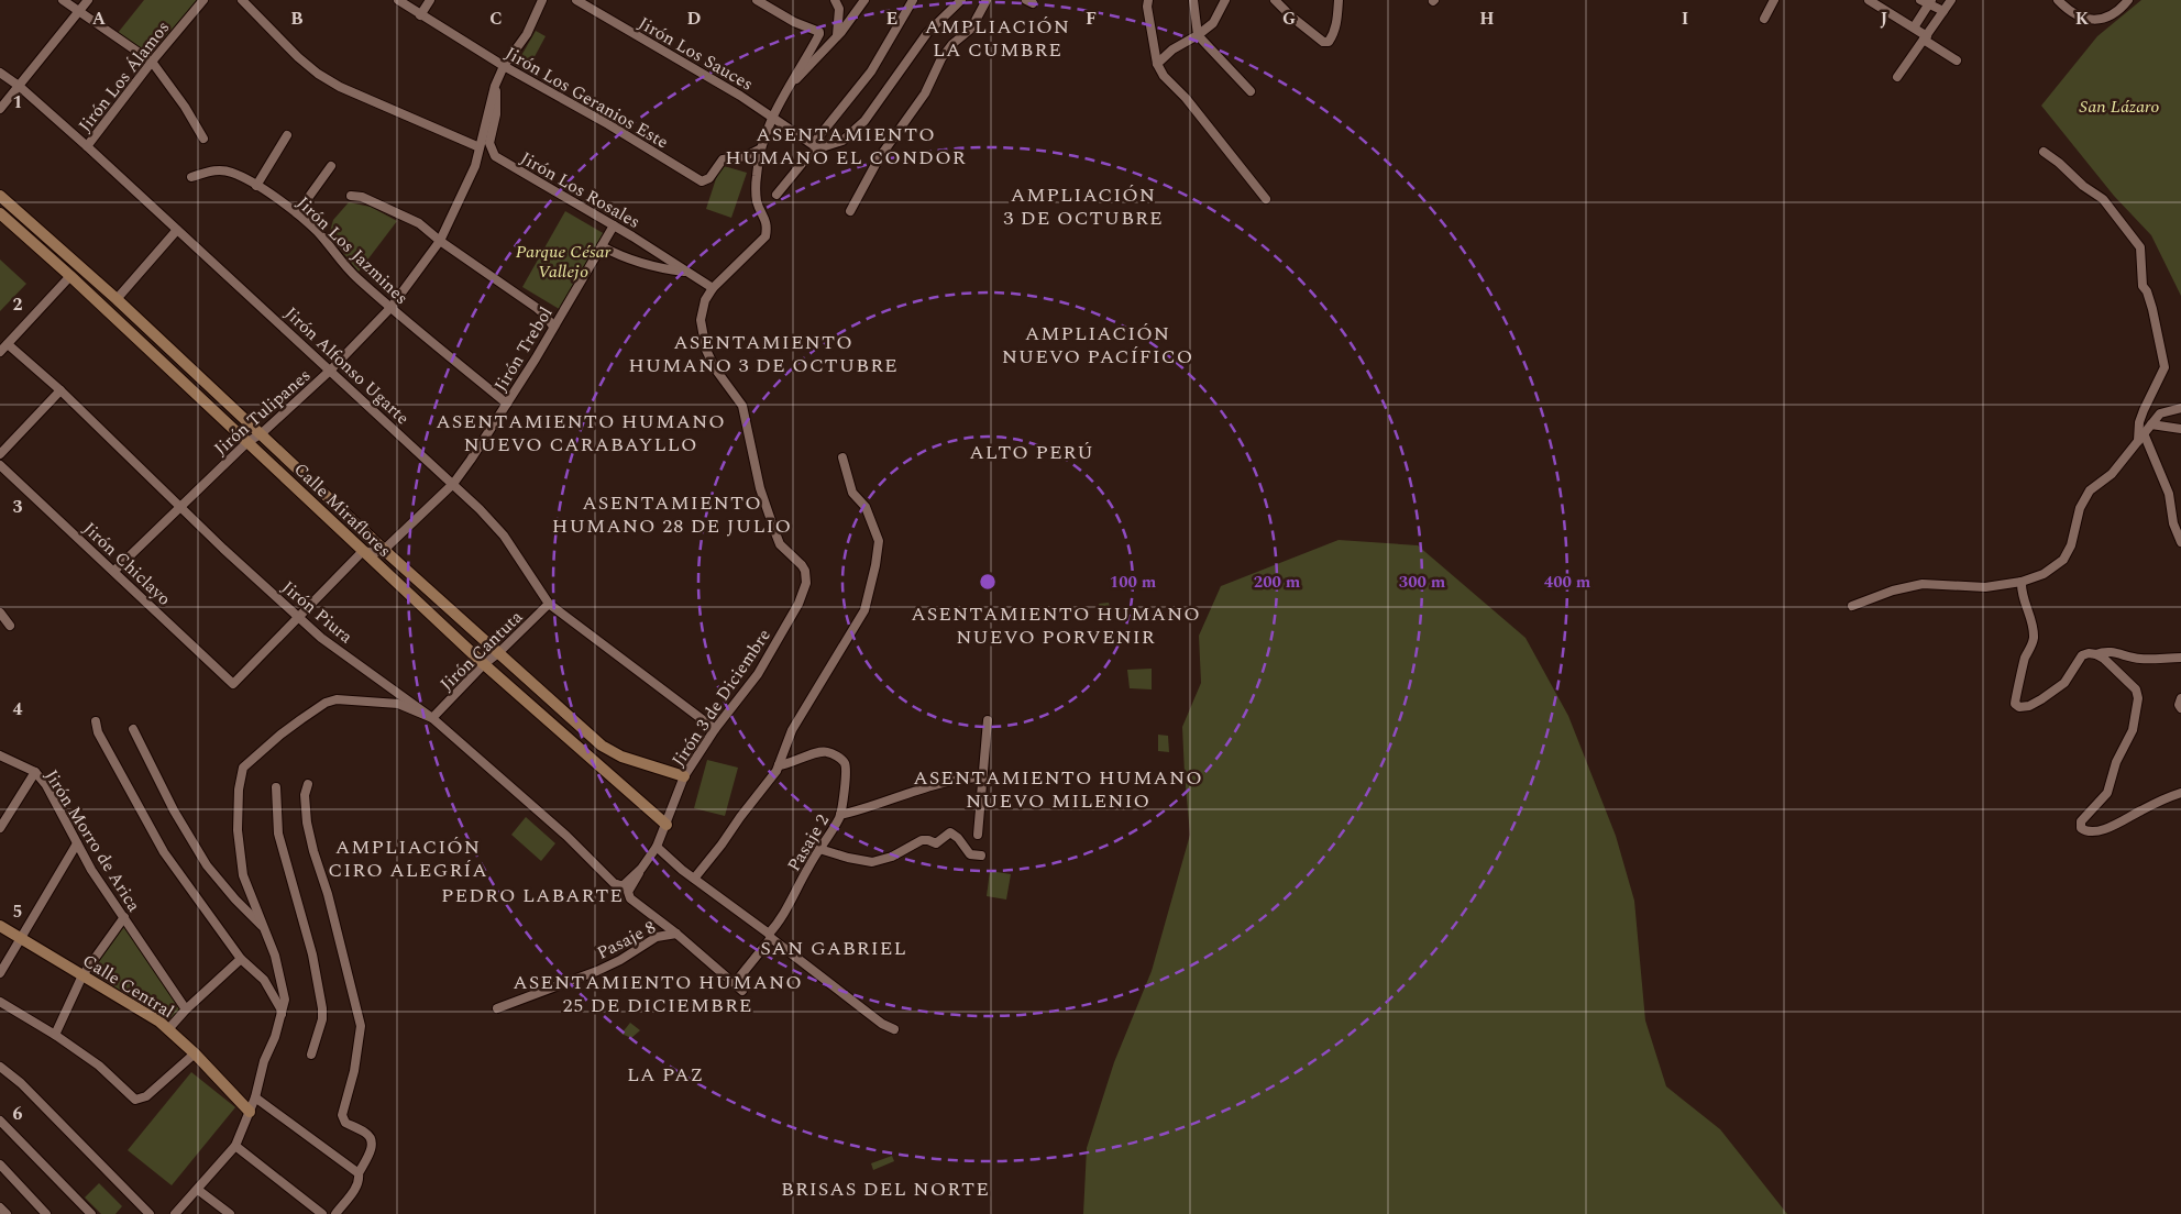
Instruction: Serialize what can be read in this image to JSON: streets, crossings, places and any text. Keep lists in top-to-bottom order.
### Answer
{
  "streets": {
    "street": [
      "Jirón Los Sauces",
      "Jirón Los Álamos",
      "Jirón Los Geranios Este",
      "Jirón Los Rosales",
      "Jirón Los Jazmines",
      "Jirón Trebol",
      "Jirón Alfonso Ugarte",
      "Jirón Tulipanes",
      "Calle Miraflores",
      "Jirón Chiclayo",
      "Jirón Piura",
      "Jirón Cantuta",
      "Jirón 3 de Diciembre",
      "Jirón Morro de Arica",
      "Pasaje 2",
      "Pasaje 8",
      "Calle Central"
    ]
  },
  "crossings": [
    ["Jirón Los Álamos", "Jirón Alfonso Ugarte"],
    ["Jirón Los Geranios Este", "Jirón Tulipanes"],
    ["Jirón Los Rosales", "Jirón Trebol"],
    ["Jirón Los Rosales", "Jirón Tulipanes"],
    ["Jirón Los Rosales", "Jirón 3 de Diciembre"],
    ["Jirón Los Jazmines", "Jirón Trebol"],
    ["Jirón Los Jazmines", "Jirón Tulipanes"],
    ["Jirón Trebol", "Jirón Alfonso Ugarte"],
    ["Jirón Trebol", "Calle Miraflores"],
    ["Jirón Alfonso Ugarte", "Jirón Tulipanes"],
    ["Jirón Alfonso Ugarte", "Jirón Cantuta"],
    ["Jirón Alfonso Ugarte", "Jirón 3 de Diciembre"],
    ["Jirón Tulipanes", "Calle Miraflores"],
    ["Jirón Tulipanes", "Jirón Chiclayo"],
    ["Jirón Tulipanes", "Jirón Piura"],
    ["Calle Miraflores", "Jirón Cantuta"],
    ["Calle Miraflores", "Jirón 3 de Diciembre"],
    ["Jirón Chiclayo", "Jirón Piura"],
    ["Jirón Piura", "Jirón Cantuta"],
    ["Jirón Piura", "Jirón 3 de Diciembre"]
  ],
  "districts": [
    "AMPLIACIÓN LA CUMBRE",
    "ASENTAMIENTO HUMANO EL CONDOR",
    "AMPLIACIÓN 3 DE OCTUBRE",
    "AMPLIACIÓN NUEVO PACÍFICO",
    "ASENTAMIENTO HUMANO 3 DE OCTUBRE",
    "ASENTAMIENTO HUMANO NUEVO CARABAYLLO",
    "ALTO PERÚ",
    "ASENTAMIENTO HUMANO 28 DE JULIO",
    "ASENTAMIENTO HUMANO NUEVO PORVENIR",
    "ASENTAMIENTO HUMANO NUEVO MILENIO",
    "AMPLIACIÓN CIRO ALEGRÍA",
    "PEDRO LABARTE",
    "SAN GABRIEL",
    "ASENTAMIENTO HUMANO 25 DE DICIEMBRE",
    "LA PAZ",
    "BRISAS DEL NORTE"
  ],
  "parks": ["San Lázaro", "Parque César Vallejo"],
  "grid": {
    "columns": [
      "A",
      "B",
      "C",
      "D",
      "E",
      "F",
      "G",
      "H",
      "I",
      "J",
      "K"
    ],
    "rows": [
      "1",
      "2",
      "3",
      "4",
      "5",
      "6"
    ]
  },
  "rings": [
    "100 m",
    "200 m",
    "300 m",
    "400 m"
  ]
}
